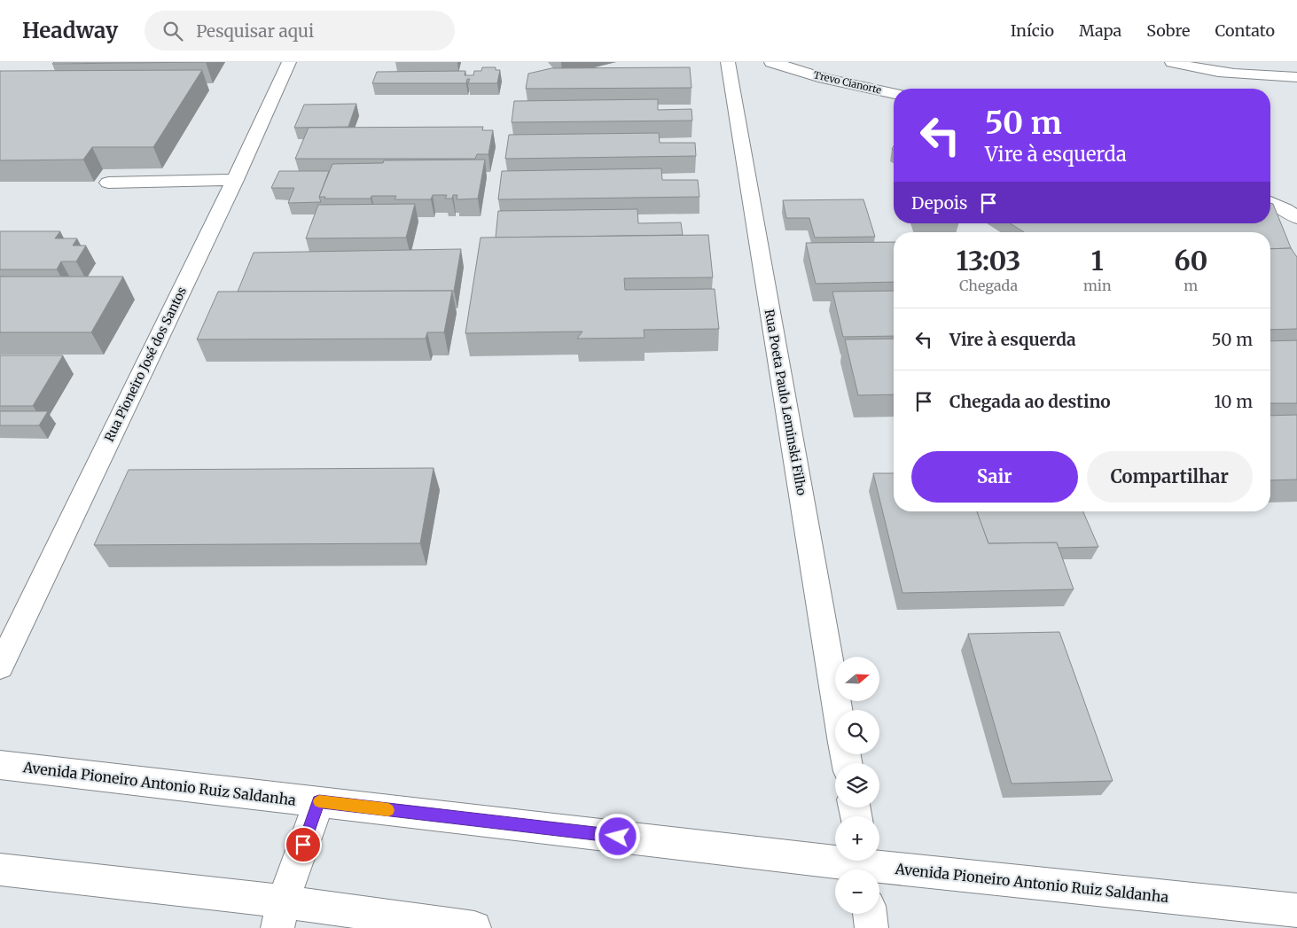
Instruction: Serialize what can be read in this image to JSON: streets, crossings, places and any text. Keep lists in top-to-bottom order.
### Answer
{
  "streets": {
    "main road": [
      "Trevo Cianorte",
      "Rua Pioneiro José dos Santos",
      "Rua Poeta Paulo Leminski Filho",
      "Avenida Pioneiro Antonio Ruiz Saldanha"
    ]
  },
  "north": "right",
  "page": {
    "header": "Headway",
    "search": "Pesquisar aqui",
    "nav": [
      "Início",
      "Mapa",
      "Sobre",
      "Contato"
    ],
    "turn": ["50 m", "Vire à esquerda"],
    "then": "Depois",
    "eta": [
      "13:03",
      "Chegada",
      "1",
      "min",
      "60",
      "m"
    ],
    "list": [
      {
        "name": "Vire à esquerda",
        "value": "50 m"
      },
      {
        "name": "Chegada ao destino",
        "value": "10 m"
      }
    ],
    "buttons": ["Sair", "Compartilhar"],
    "map_buttons": ["+", "−"]
  }
}
